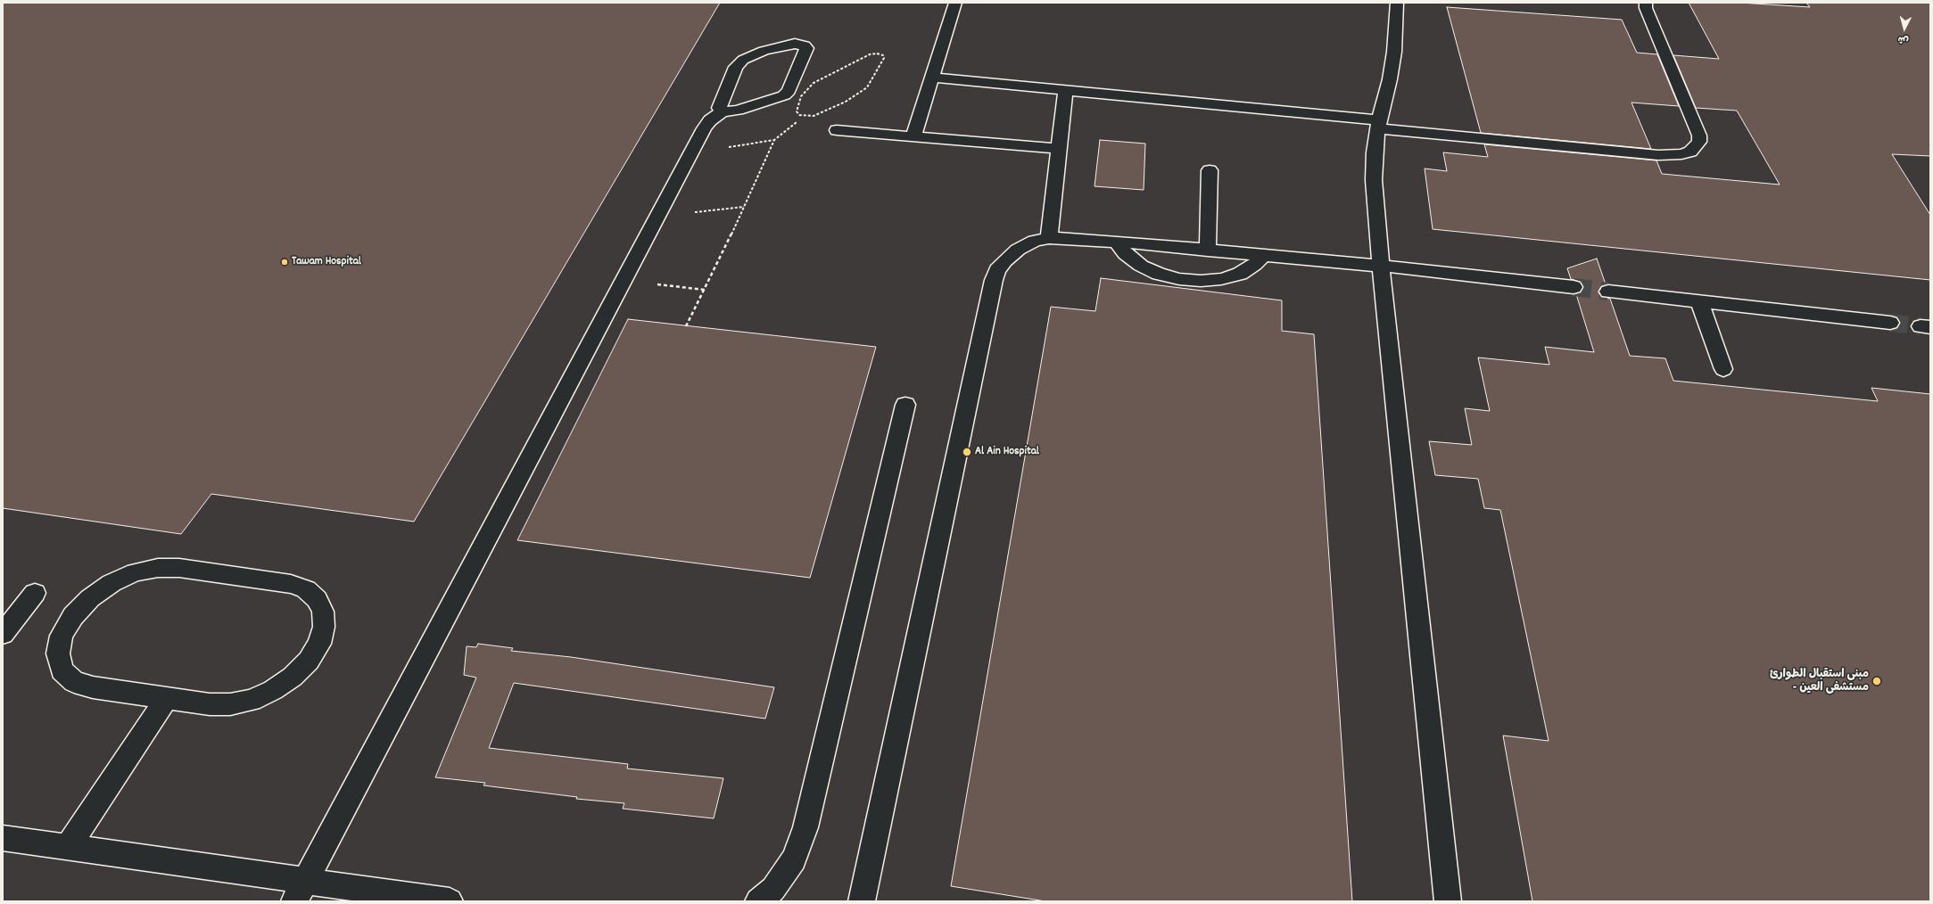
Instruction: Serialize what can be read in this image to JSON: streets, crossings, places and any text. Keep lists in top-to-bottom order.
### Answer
{
  "places": ["Tawam Hospital", "Al Ain Hospital", "مبنى استقبال الطوارئ - مستشفى العين"],
  "north": "bottom"
}
